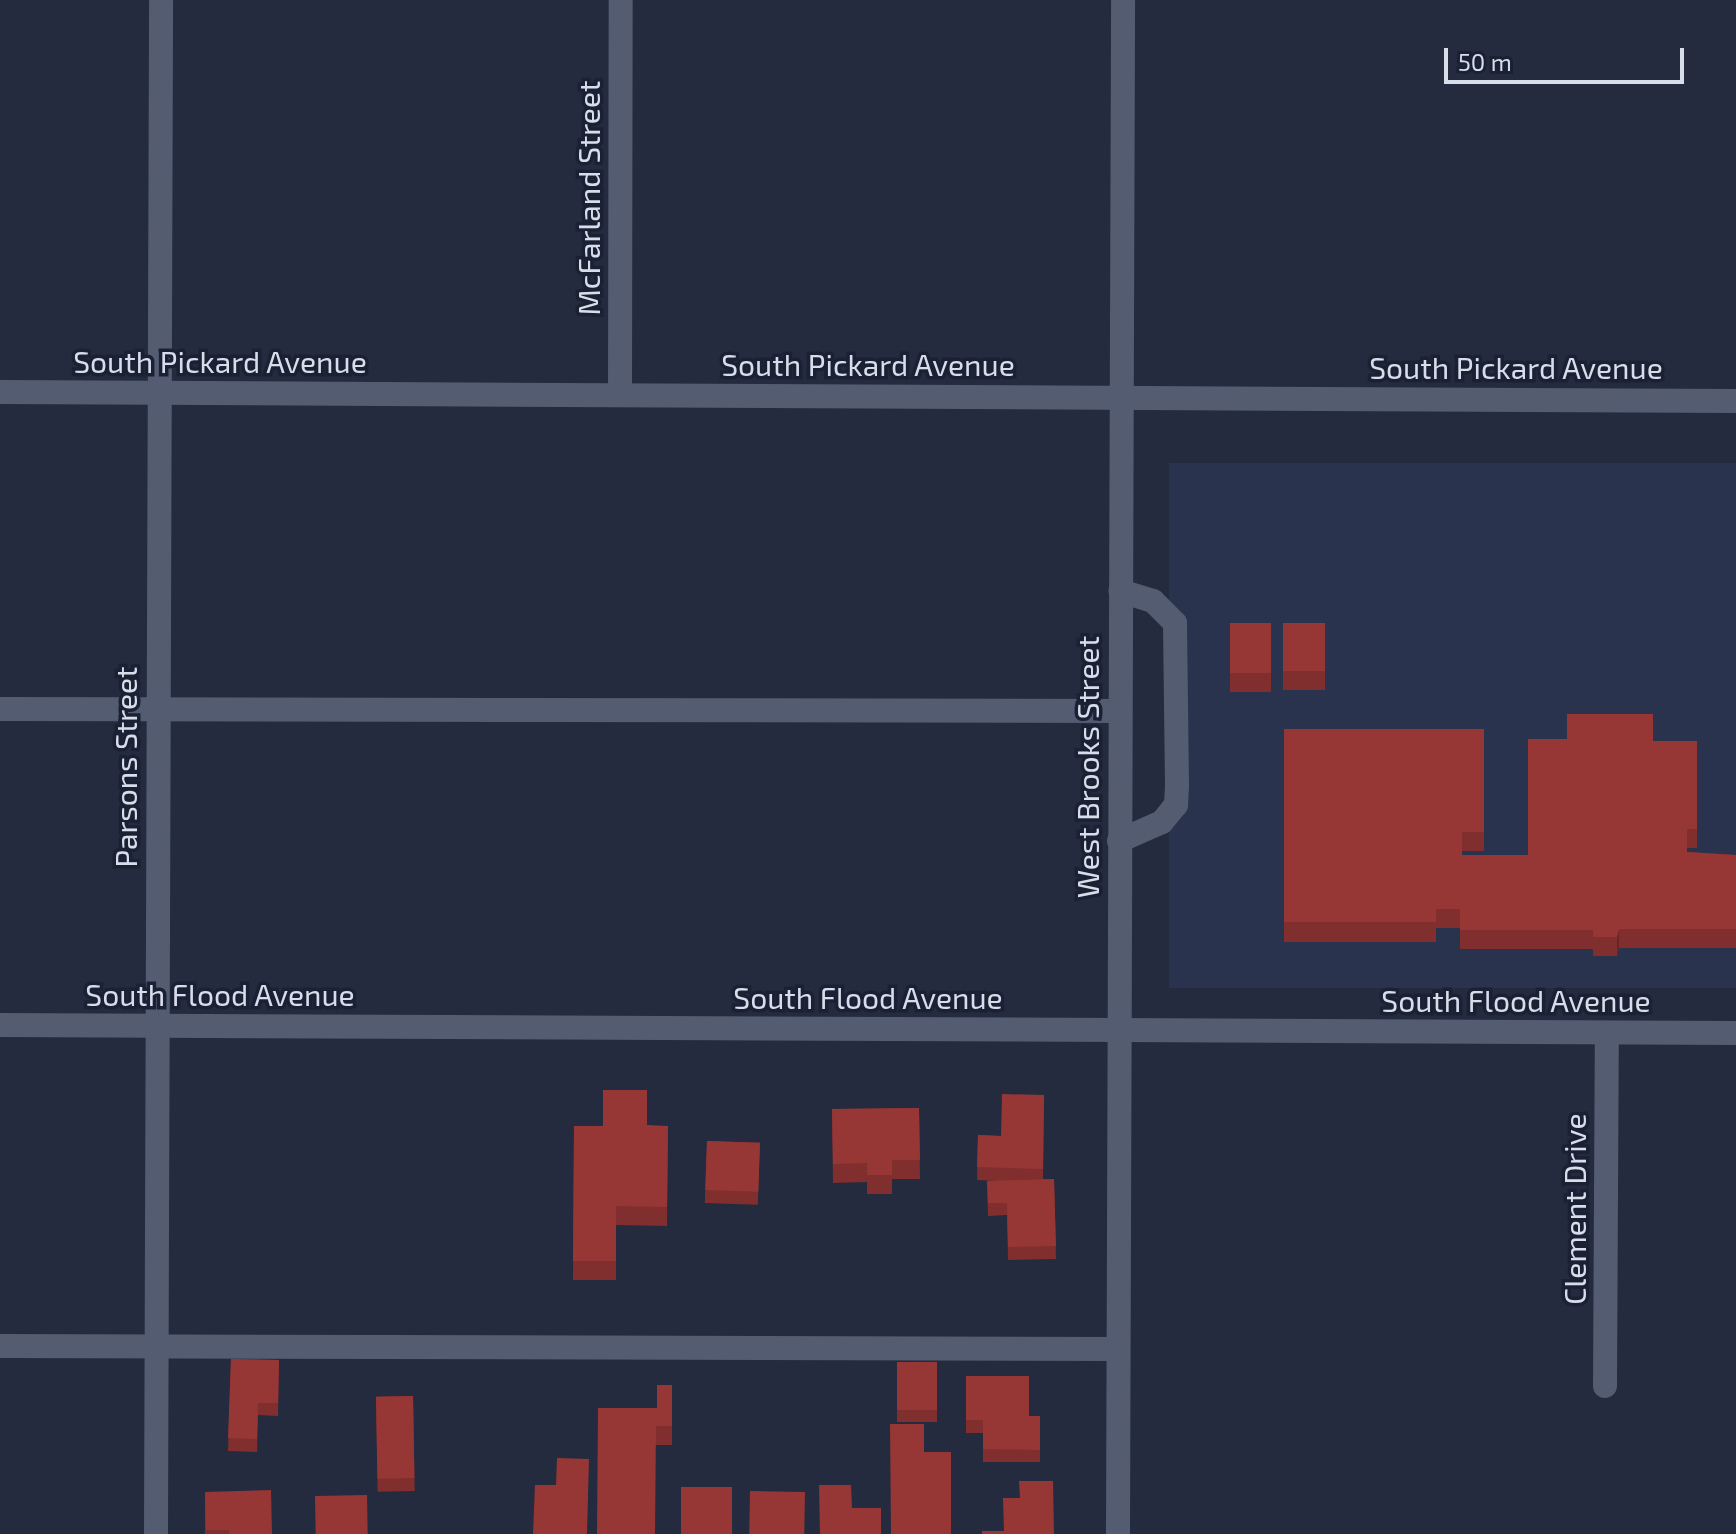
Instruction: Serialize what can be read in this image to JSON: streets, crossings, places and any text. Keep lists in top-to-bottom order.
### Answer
{
  "streets": {
    "street": [
      "McFarland Street",
      "South Pickard Avenue",
      "Parsons Street",
      "West Brooks Street",
      "South Flood Avenue",
      "Clement Drive"
    ]
  },
  "crossings": [
    ["McFarland Street", "South Pickard Avenue"],
    ["South Pickard Avenue", "Parsons Street"],
    ["South Pickard Avenue", "West Brooks Street"],
    ["Parsons Street", "South Flood Avenue"],
    ["West Brooks Street", "South Flood Avenue"],
    ["South Flood Avenue", "Clement Drive"]
  ],
  "scale_bar": "50 m"
}
